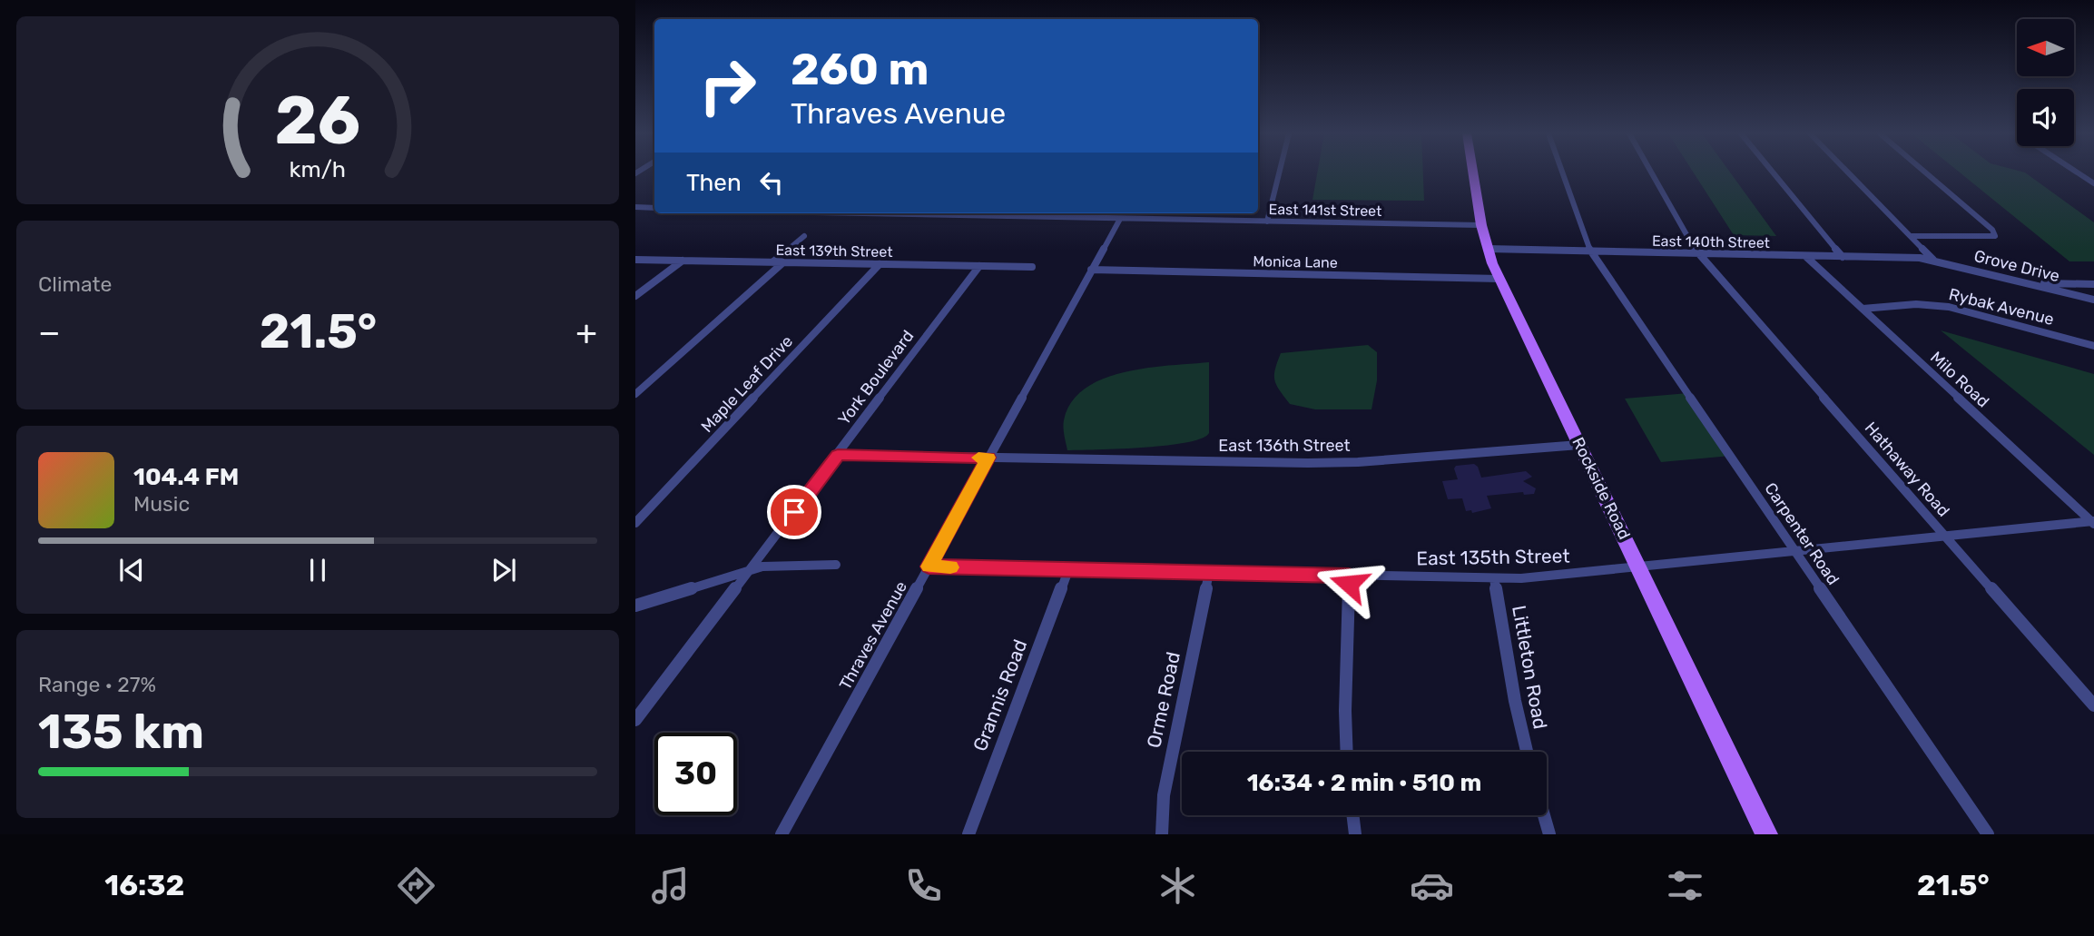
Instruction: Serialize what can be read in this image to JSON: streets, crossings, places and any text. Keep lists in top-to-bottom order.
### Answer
{
  "streets": {
    "main road": ["Rockside Road"],
    "street": [
      "East 141st Street",
      "East 140th Street",
      "East 139th Street",
      "Monica Lane",
      "Grove Drive",
      "Rybak Avenue",
      "York Boulevard",
      "Milo Road",
      "Maple Leaf Drive",
      "East 136th Street",
      "Hathaway Road",
      "Carpenter Road",
      "East 135th Street",
      "Thraves Avenue",
      "Littleton Road",
      "Grannis Road",
      "Orme Road"
    ]
  },
  "crossings": [
    ["East 141st Street", "Rockside Road"],
    ["East 141st Street", "Thraves Avenue"],
    ["East 140th Street", "Grove Drive"],
    ["East 140th Street", "Milo Road"],
    ["East 140th Street", "Hathaway Road"],
    ["East 140th Street", "Rockside Road"],
    ["East 140th Street", "Carpenter Road"],
    ["East 139th Street", "York Boulevard"],
    ["East 139th Street", "Maple Leaf Drive"],
    ["Monica Lane", "Rockside Road"],
    ["Monica Lane", "Thraves Avenue"],
    ["Rybak Avenue", "Milo Road"],
    ["York Boulevard", "East 136th Street"],
    ["Milo Road", "East 135th Street"],
    ["East 136th Street", "Rockside Road"],
    ["East 136th Street", "Thraves Avenue"],
    ["Hathaway Road", "East 135th Street"],
    ["Rockside Road", "East 135th Street"],
    ["Carpenter Road", "East 135th Street"],
    ["East 135th Street", "Thraves Avenue"],
    ["East 135th Street", "Littleton Road"],
    ["East 135th Street", "Grannis Road"],
    ["East 135th Street", "Orme Road"]
  ],
  "north": "left",
  "page": {
    "turn": ["260 m", "Thraves Avenue"],
    "then": "Then",
    "tile": [
      "Climate",
      ["Range · 27%", "135 km"]
    ],
    "heat": ["−", "21.5°", "+"],
    "song": ["104.4 FM", "Music"],
    "limit": "30",
    "trip": "16:34 · 2 min · 510 m",
    "tabs": ["16:32", "21.5°"],
    "gauge": ["26", "km/h"]
  }
}
